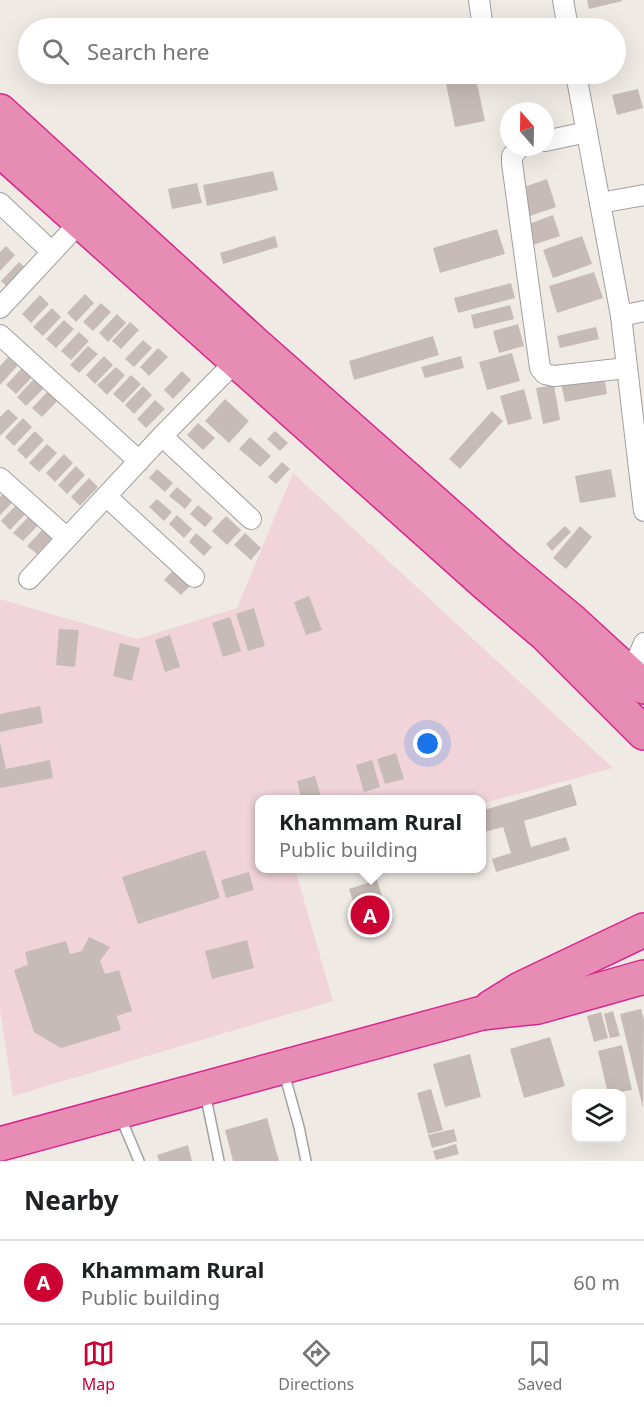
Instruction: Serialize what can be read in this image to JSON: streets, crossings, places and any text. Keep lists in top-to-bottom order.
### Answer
{
  "north": "top",
  "page": {
    "search": "Search here",
    "popup": ["Khammam Rural", "Public building"],
    "pins": "A",
    "heading": "Nearby",
    "list": [
      {
        "mark": "A",
        "name": "Khammam Rural",
        "note": "Public building",
        "value": "60 m"
      }
    ],
    "nav": ["Map", "Directions", "Saved"]
  }
}
